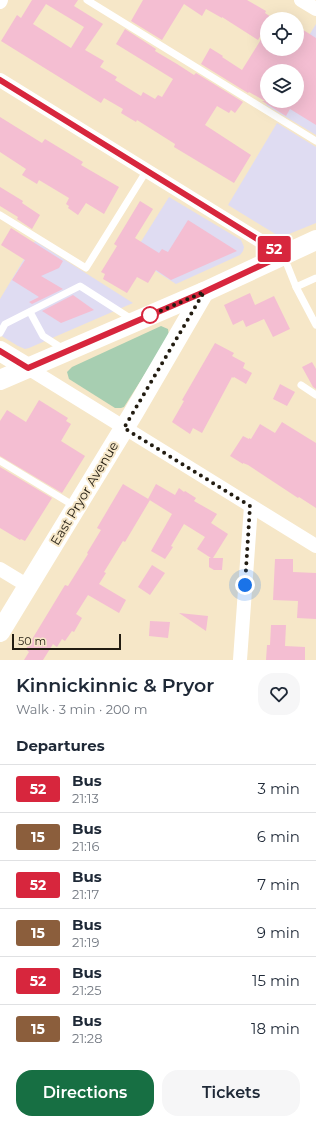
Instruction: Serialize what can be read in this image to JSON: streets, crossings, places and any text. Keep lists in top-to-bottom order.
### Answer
{
  "streets": {
    "street": ["East Pryor Avenue"]
  },
  "lines": ["bus line 52"],
  "scale_bar": "50 m",
  "page": {
    "on_map": "52",
    "scale": "50 m",
    "heading": [
      ["Kinnickinnic & Pryor", "Walk · 3 min · 200 m"],
      "Departures"
    ],
    "list": [
      {
        "mark": "52",
        "name": "Bus",
        "note": "21:13",
        "value": "3 min"
      },
      {
        "mark": "15",
        "name": "Bus",
        "note": "21:16",
        "value": "6 min"
      },
      {
        "mark": "52",
        "name": "Bus",
        "note": "21:17",
        "value": "7 min"
      },
      {
        "mark": "15",
        "name": "Bus",
        "note": "21:19",
        "value": "9 min"
      },
      {
        "mark": "52",
        "name": "Bus",
        "note": "21:25",
        "value": "15 min"
      },
      {
        "mark": "15",
        "name": "Bus",
        "note": "21:28",
        "value": "18 min"
      }
    ],
    "buttons": ["Directions", "Tickets"]
  }
}
